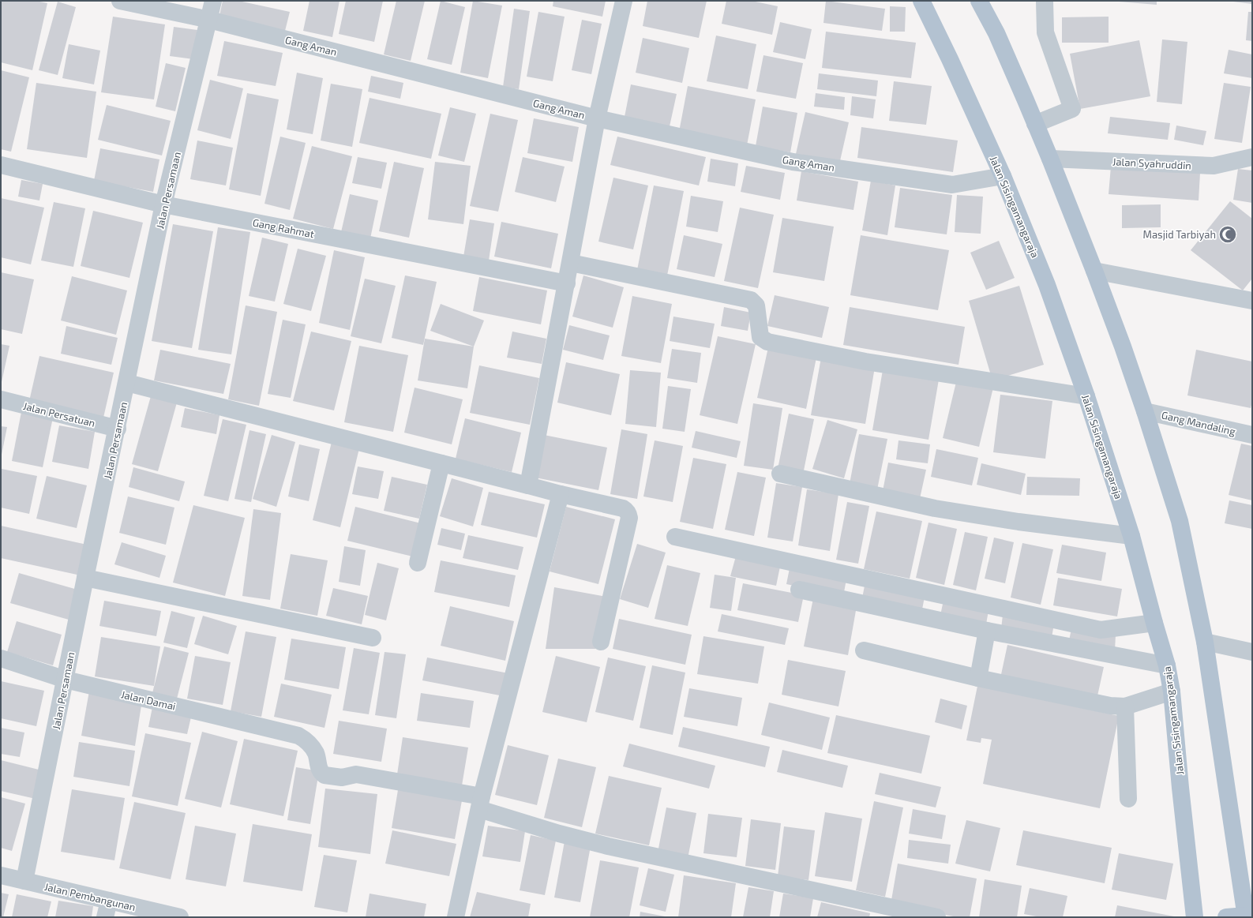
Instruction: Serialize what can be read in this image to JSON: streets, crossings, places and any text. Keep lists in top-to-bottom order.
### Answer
{
  "streets": {
    "main road": ["Jalan Sisingamangaraja"],
    "street": [
      "Gang Aman",
      "Jalan Syahruddin",
      "Jalan Persamaan",
      "Gang Rahmat",
      "Jalan Persatuan",
      "Gang Mandaling",
      "Jalan Damai",
      "Jalan Pembangunan"
    ]
  },
  "crossings": [
    ["Gang Aman", "Jalan Persamaan"],
    ["Gang Aman", "Jalan Sisingamangaraja"],
    ["Jalan Persamaan", "Gang Rahmat"],
    ["Jalan Persamaan", "Jalan Persatuan"],
    ["Jalan Persamaan", "Jalan Damai"],
    ["Jalan Persamaan", "Jalan Pembangunan"]
  ],
  "places": {
    "mosque": ["Masjid Tarbiyah"]
  }
}
